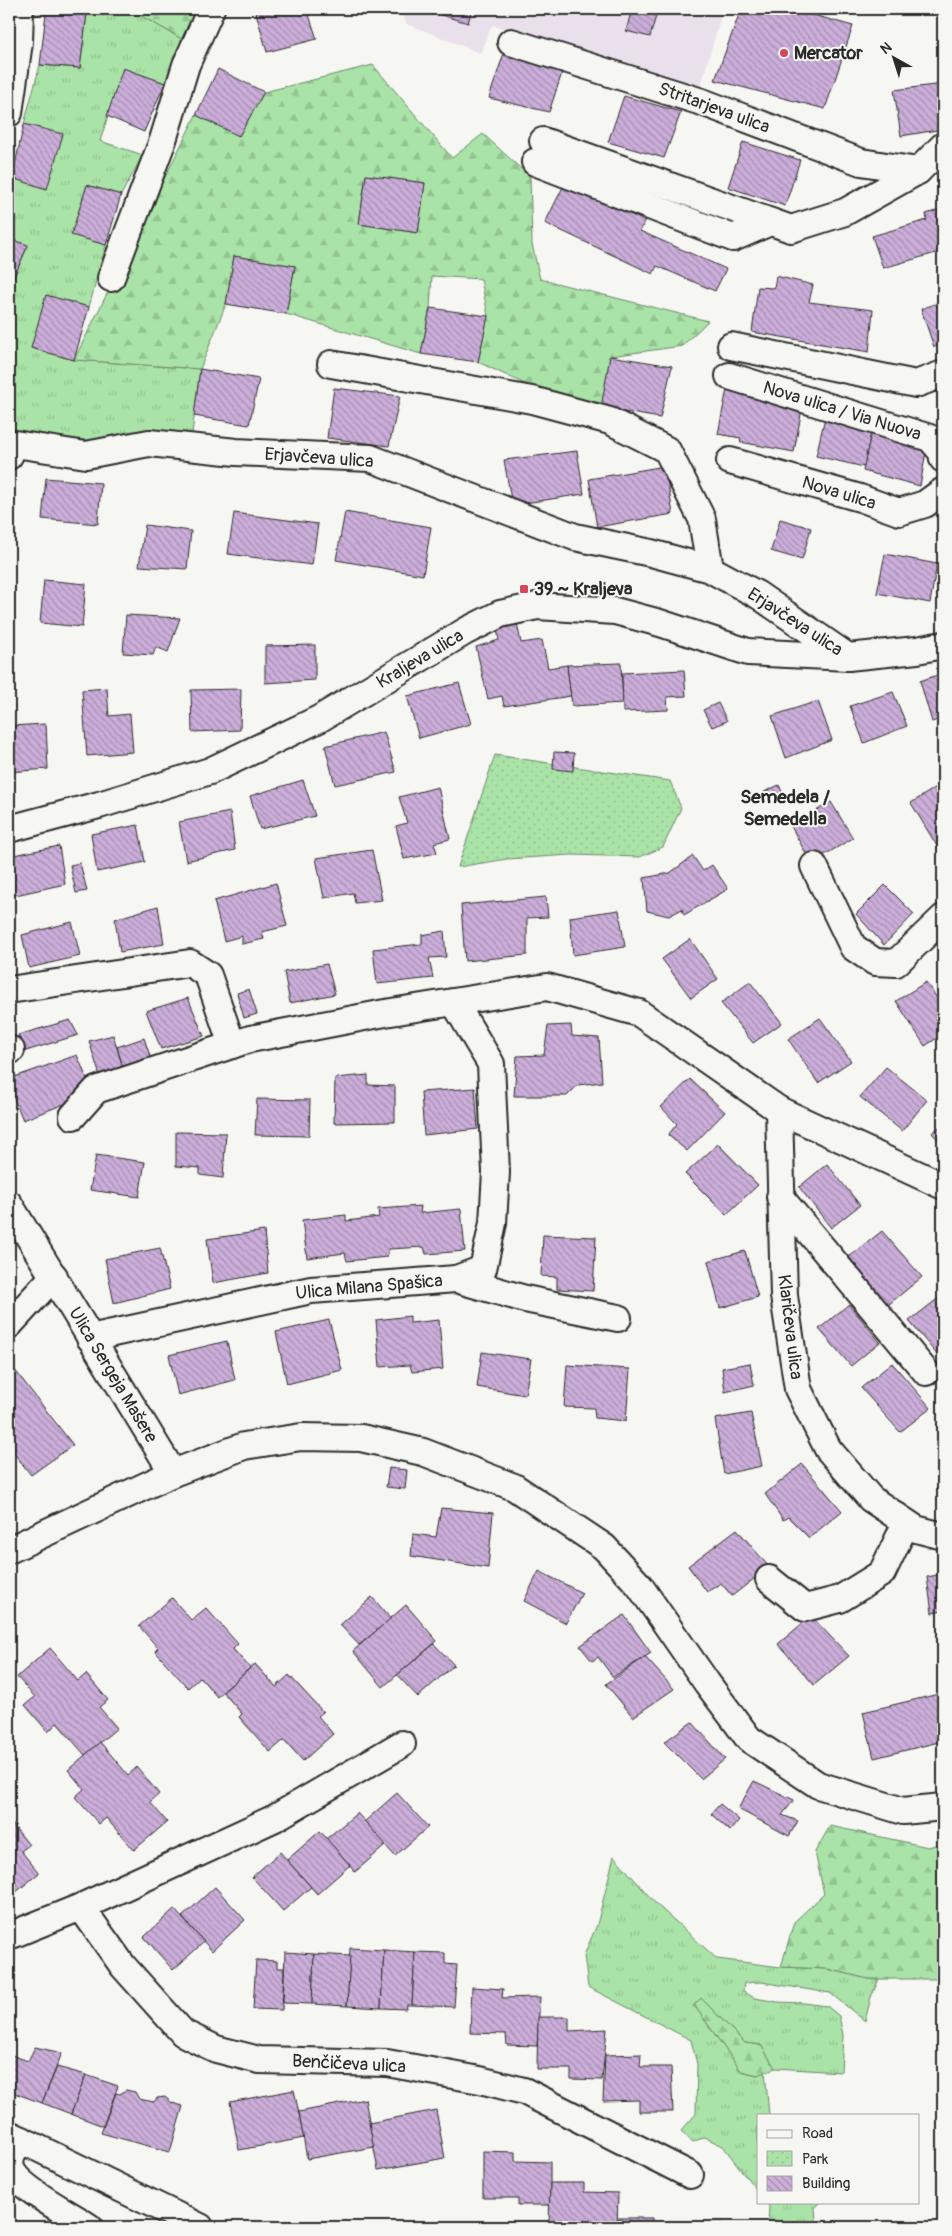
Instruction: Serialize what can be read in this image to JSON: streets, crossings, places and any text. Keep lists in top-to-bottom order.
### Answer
{
  "streets": {
    "street": [
      "Stritarjeva ulica",
      "Nova ulica / Via Nuova",
      "Erjavčeva ulica",
      "Nova ulica",
      "Kraljeva ulica",
      "Ulica Milana Spašica",
      "Klaričeva ulica",
      "Ulica Sergeja Mašere",
      "Benčičeva ulica"
    ]
  },
  "crossings": [
    ["Erjavčeva ulica", "Kraljeva ulica"],
    ["Ulica Milana Spašica", "Ulica Sergeja Mašere"]
  ],
  "districts": ["Semedela / Semedella"],
  "places": {
    "other": ["Mercator"],
    "transit": ["39 ~ Kraljeva"]
  },
  "legend": ["Road", "Park", "Building"],
  "north": "top left"
}
